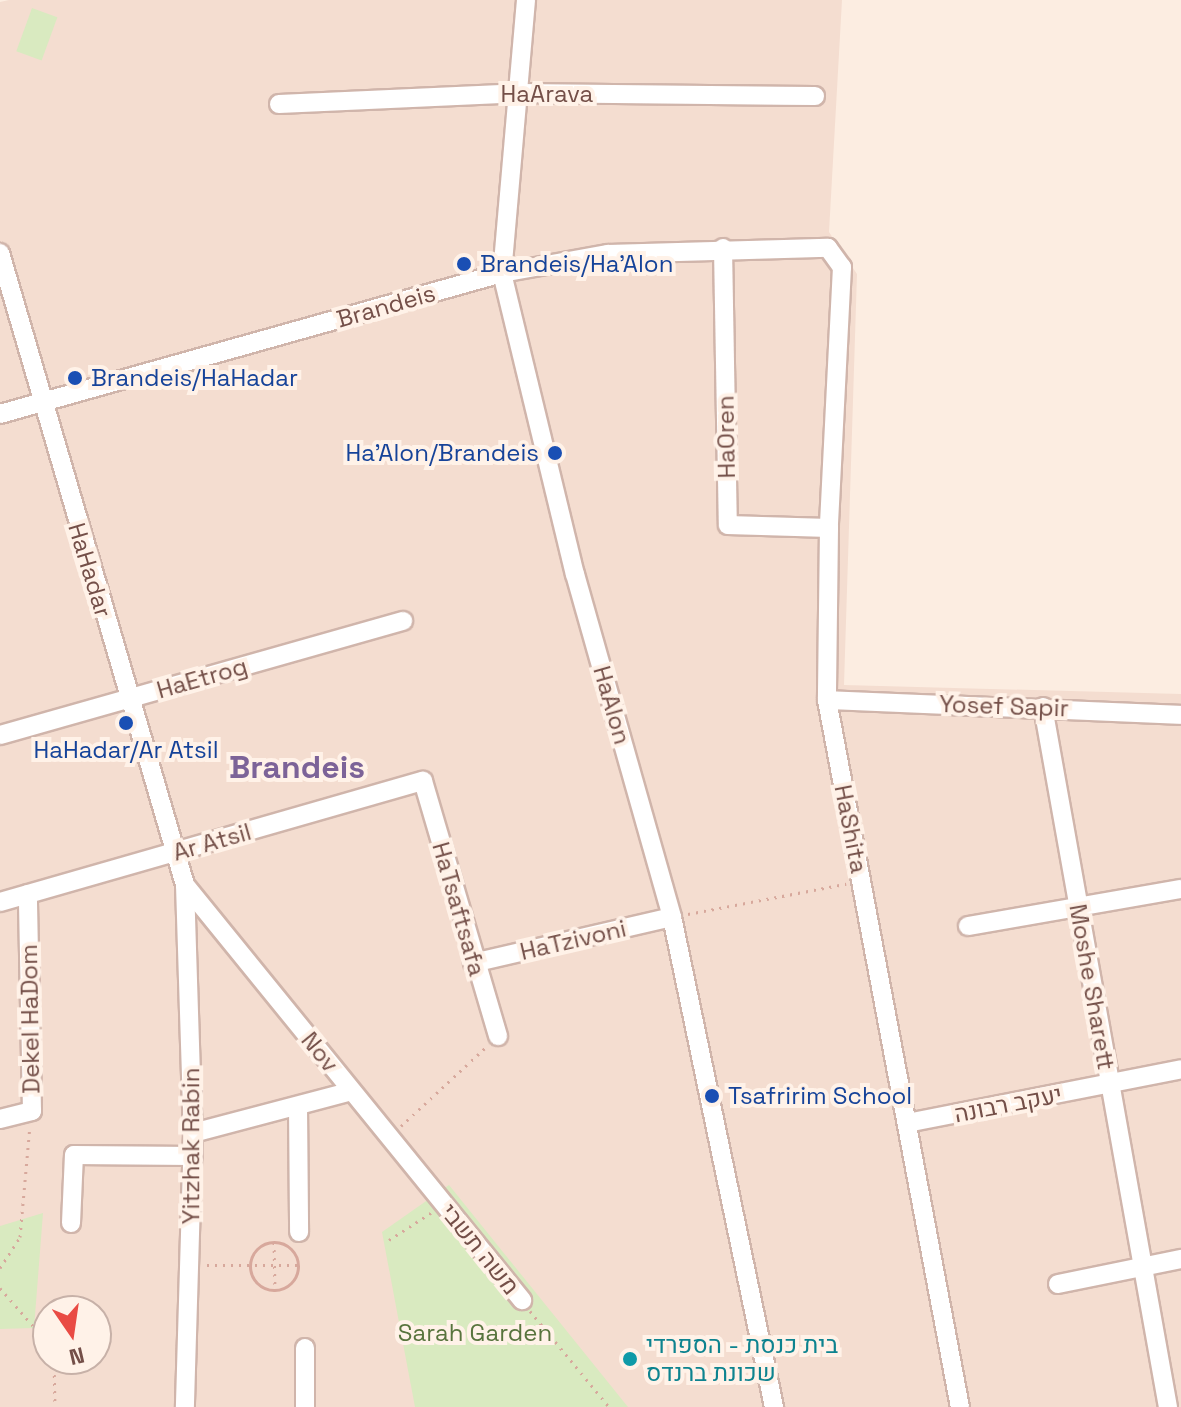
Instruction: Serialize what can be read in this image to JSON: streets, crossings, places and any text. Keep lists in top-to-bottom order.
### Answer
{
  "streets": {
    "street": [
      "HaArava",
      "Brandeis",
      "HaOren",
      "HaHadar",
      "HaEtrog",
      "HaAlon",
      "Yosef Sapir",
      "HaShita",
      "Ar Atsil",
      "HaTsaftsafa",
      "HaTzivoni",
      "Moshe Sharett",
      "Dekel HaDom",
      "Nov",
      "יעקב רבונה",
      "Yitzhak Rabin",
      "משה תשבי"
    ]
  },
  "crossings": [
    ["HaArava", "HaAlon"],
    ["Brandeis", "HaOren"],
    ["Brandeis", "HaHadar"],
    ["Brandeis", "HaAlon"],
    ["Brandeis", "HaShita"],
    ["HaOren", "HaShita"],
    ["HaHadar", "HaEtrog"],
    ["HaHadar", "Ar Atsil"],
    ["HaHadar", "Nov"],
    ["HaHadar", "Yitzhak Rabin"],
    ["HaAlon", "HaTzivoni"],
    ["Yosef Sapir", "HaShita"],
    ["Yosef Sapir", "Moshe Sharett"],
    ["HaShita", "יעקב רבונה"],
    ["Ar Atsil", "HaTsaftsafa"],
    ["Ar Atsil", "Dekel HaDom"],
    ["HaTsaftsafa", "HaTzivoni"],
    ["Moshe Sharett", "יעקב רבונה"],
    ["Nov", "Yitzhak Rabin"],
    ["Nov", "משה תשבי"]
  ],
  "districts": ["Brandeis"],
  "parks": ["Sarah Garden"],
  "places": [
    "Brandeis/Ha'Alon",
    "Brandeis/HaHadar",
    "Ha'Alon/Brandeis",
    "HaHadar/Ar Atsil",
    "Tsafririm School",
    "בית כנסת - הספרדי שכונת ברנדס"
  ],
  "north": "bottom"
}
